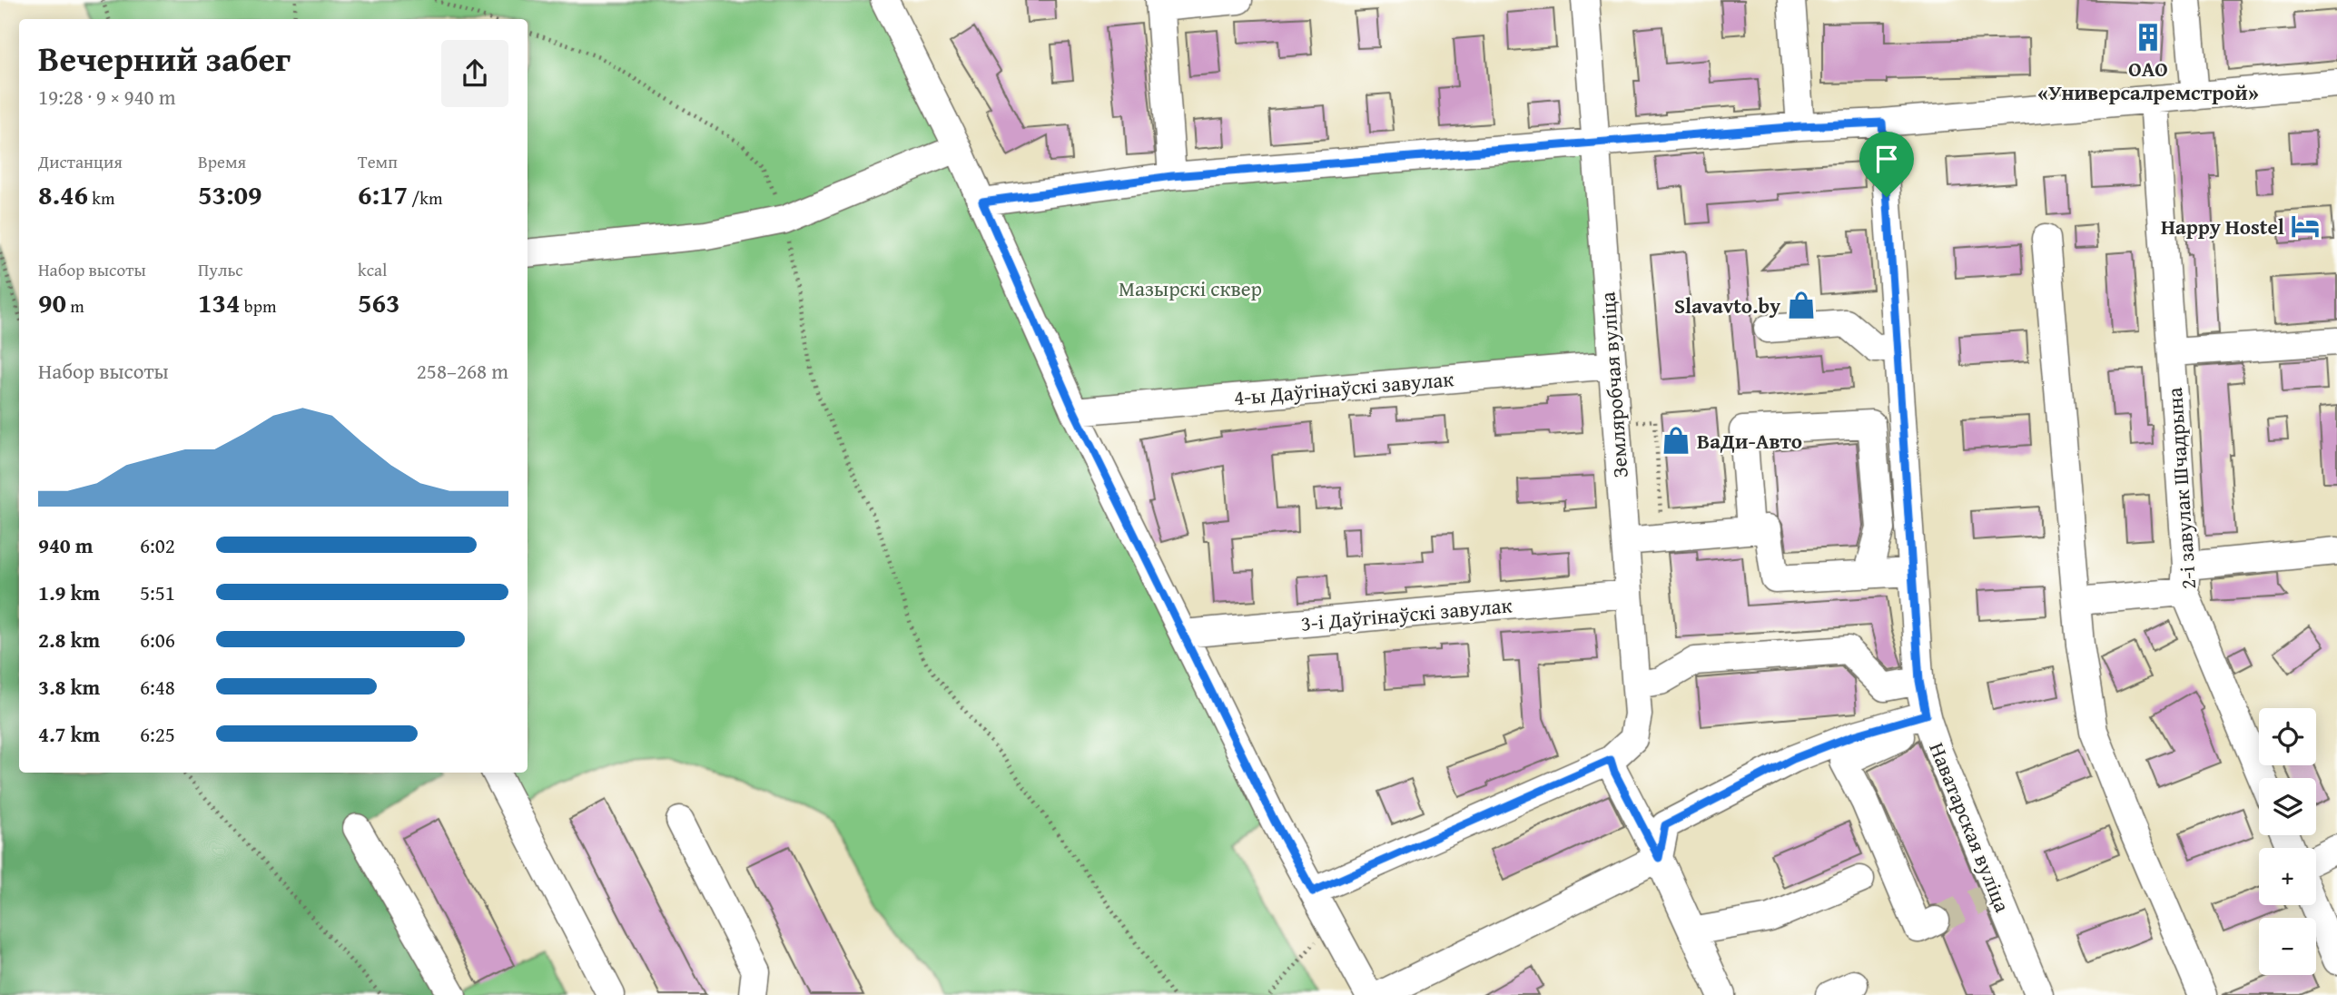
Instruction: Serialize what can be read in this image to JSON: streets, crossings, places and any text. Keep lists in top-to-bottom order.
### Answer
{
  "streets": {
    "street": [
      "Земляробчая вуліца",
      "4-ы Даўгінаўскі завулак",
      "2-і завулак Шчадрына",
      "3-і Даўгінаўскі завулак",
      "Наватарская вуліца"
    ]
  },
  "crossings": [
    ["Земляробчая вуліца", "4-ы Даўгінаўскі завулак"],
    ["Земляробчая вуліца", "3-і Даўгінаўскі завулак"]
  ],
  "parks": ["Мазырскі сквер"],
  "places": {
    "building": ["ОАО «Универсалремстрой»"],
    "hotel": ["Happy Hostel"],
    "shop": ["Slavavto.by", "ВаДи-Авто"]
  },
  "page": {
    "heading": ["Вечерний забег", "19:28 · 9 × 940 m"],
    "stats": [
      ["Дистанция", "8.46 km"],
      ["Время", "53:09"],
      ["Темп", "6:17 /km"],
      ["Набор высоты", "90 m"],
      ["Пульс", "134 bpm"],
      ["kcal", "563"]
    ],
    "chart": ["Набор высоты", "258–268 m"],
    "list": [
      {
        "name": "940 m",
        "note": "6:02"
      },
      {
        "name": "1.9 km",
        "note": "5:51"
      },
      {
        "name": "2.8 km",
        "note": "6:06"
      },
      {
        "name": "3.8 km",
        "note": "6:48"
      },
      {
        "name": "4.7 km",
        "note": "6:25"
      }
    ],
    "map_buttons": ["+", "−"]
  }
}
